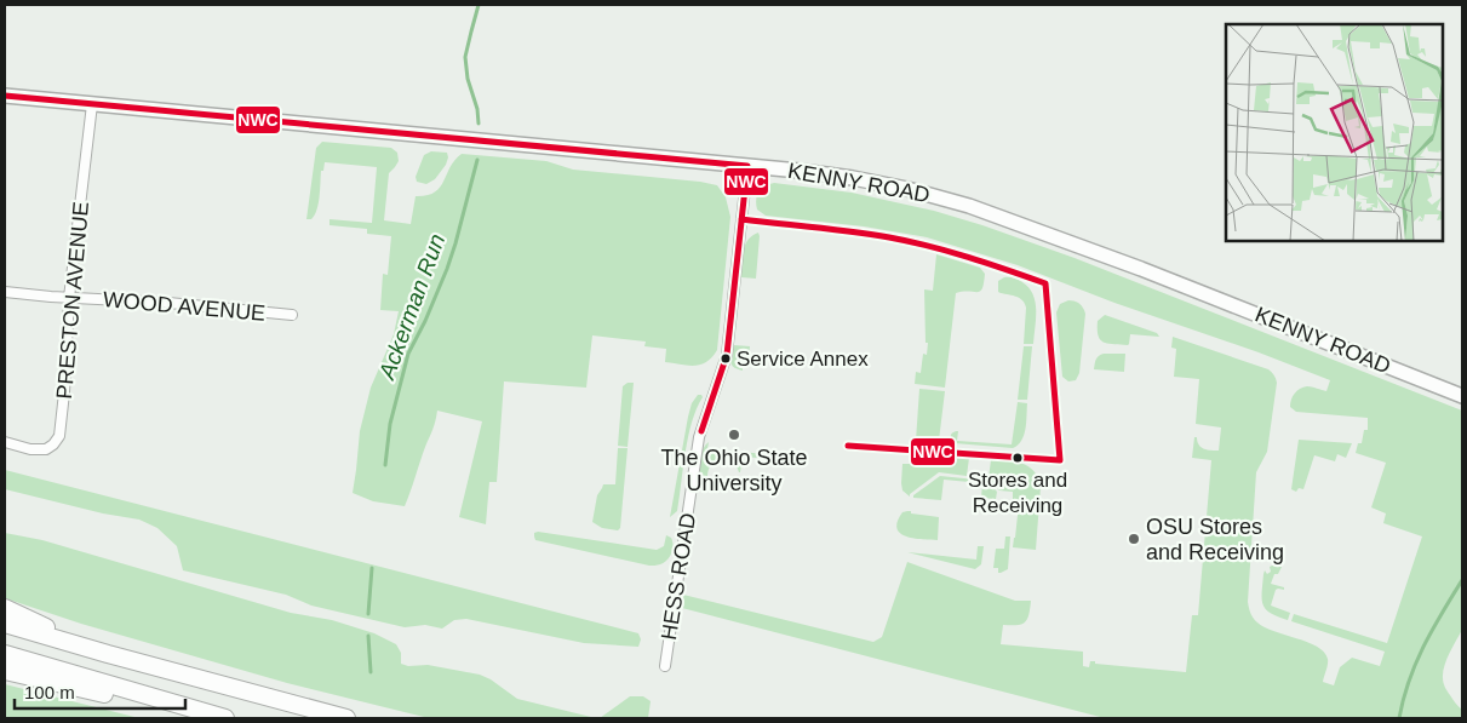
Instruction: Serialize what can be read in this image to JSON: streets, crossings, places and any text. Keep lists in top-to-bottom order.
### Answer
{
  "streets": {
    "main road": ["KENNY ROAD"],
    "street": ["PRESTON AVENUE", "WOOD AVENUE", "HESS ROAD"]
  },
  "crossings": [
    ["KENNY ROAD", "PRESTON AVENUE"],
    ["KENNY ROAD", "HESS ROAD"],
    ["PRESTON AVENUE", "WOOD AVENUE"]
  ],
  "water": ["Ackerman Run"],
  "places": [
    "Service Annex",
    "The Ohio State University",
    "Stores and Receiving",
    "OSU Stores and Receiving"
  ],
  "lines": ["transit line NWC"],
  "scale_bar": "100 m"
}
